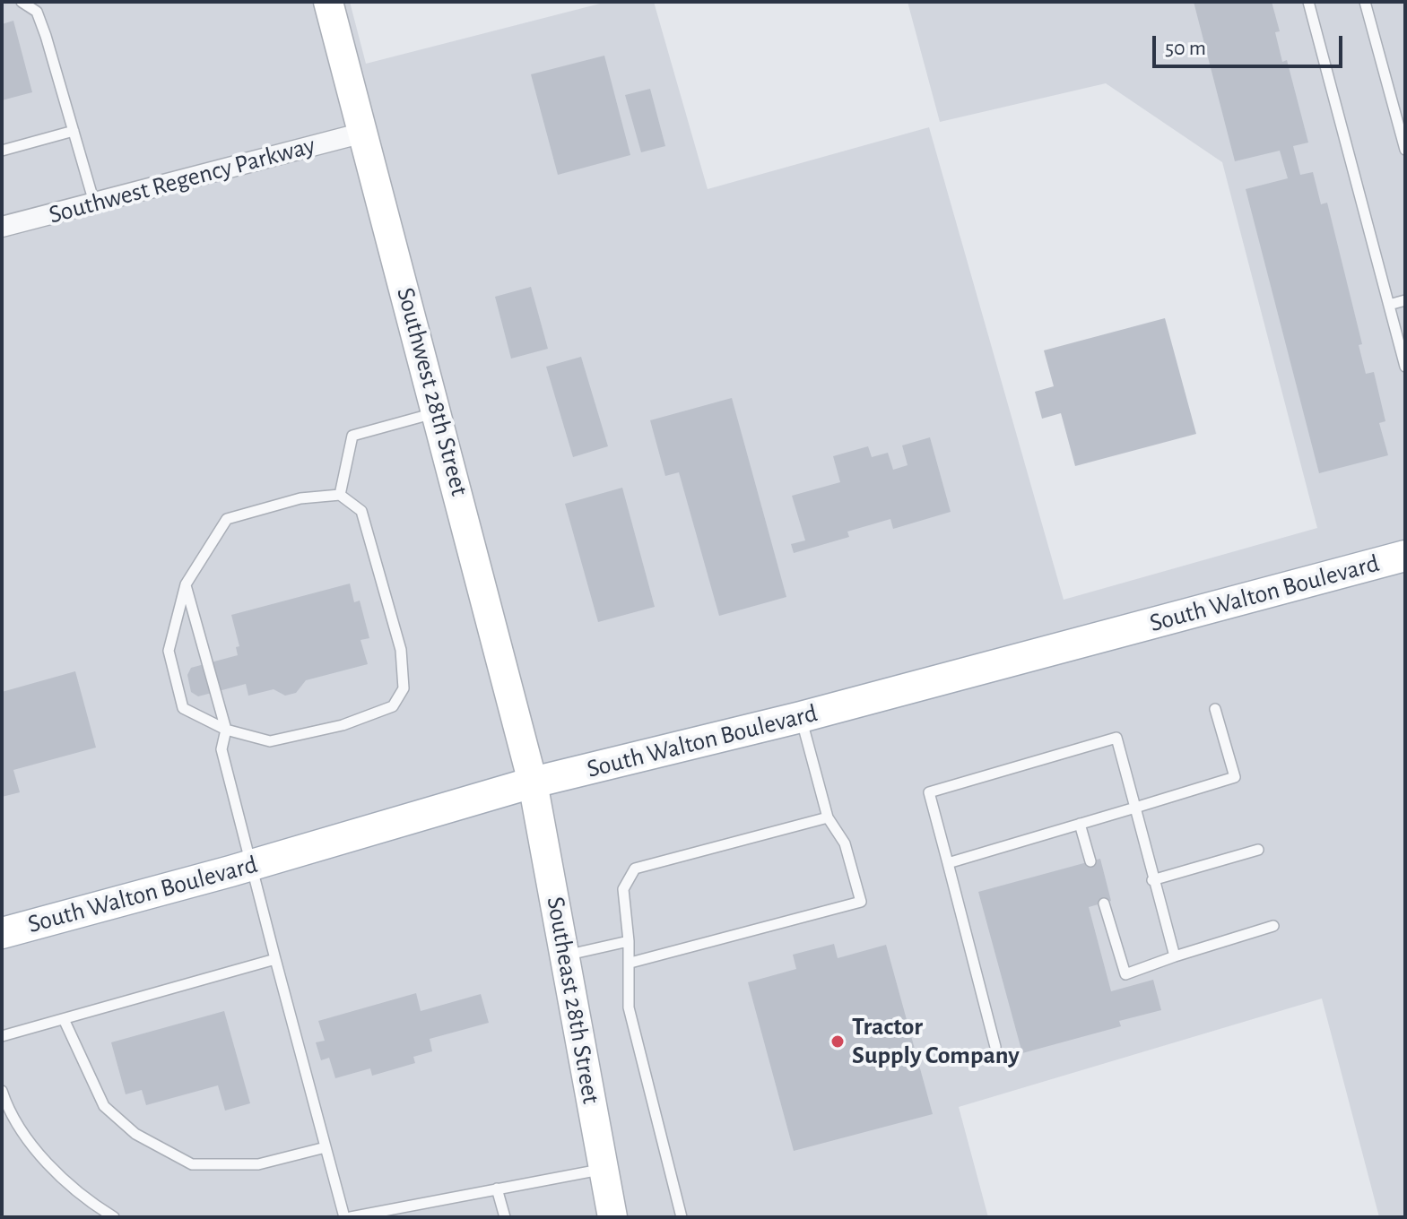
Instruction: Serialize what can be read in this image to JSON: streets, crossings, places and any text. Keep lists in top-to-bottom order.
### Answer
{
  "streets": {
    "main road": ["South Walton Boulevard"],
    "street": ["Southwest Regency Parkway", "Southwest 28th Street", "Southeast 28th Street"]
  },
  "crossings": [
    ["Southwest Regency Parkway", "Southwest 28th Street"],
    ["Southwest 28th Street", "South Walton Boulevard"],
    ["Southwest 28th Street", "Southeast 28th Street"],
    ["South Walton Boulevard", "Southeast 28th Street"]
  ],
  "places": ["Tractor Supply Company"],
  "scale_bar": "50 m"
}
